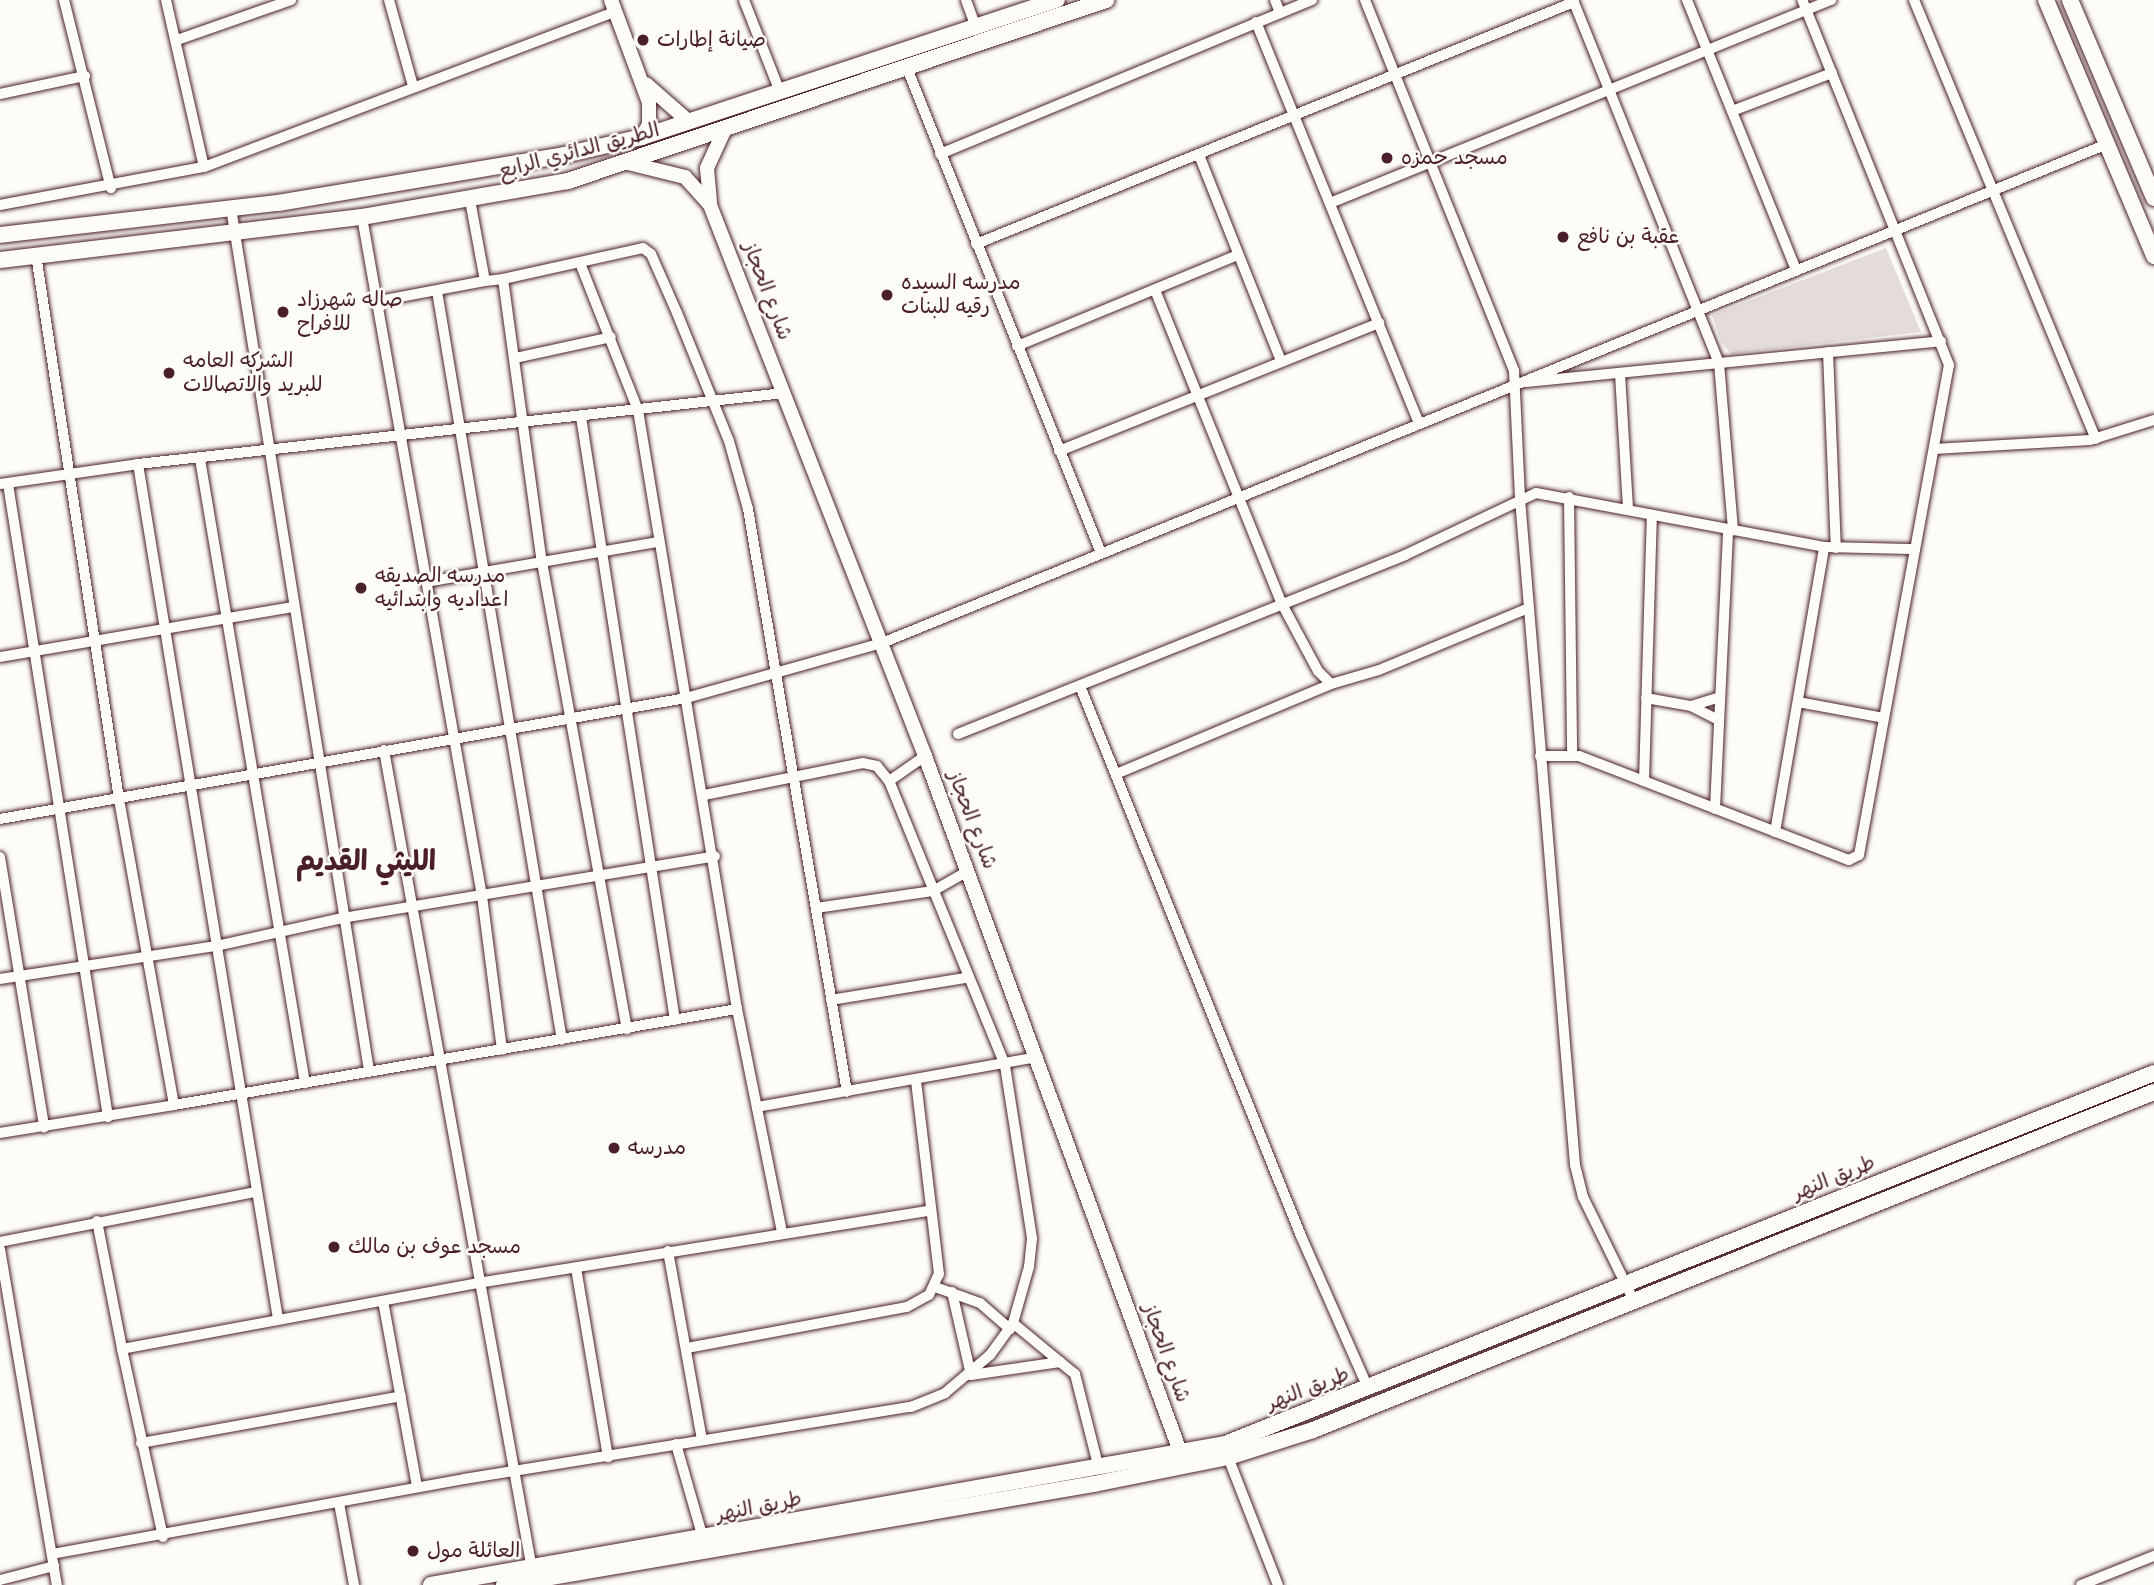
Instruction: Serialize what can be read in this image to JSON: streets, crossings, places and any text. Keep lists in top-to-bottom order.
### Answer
{
  "streets": {
    "main road": ["الطريق الدائري الرابع", "شارع الحجاز", "طريق النهر"]
  },
  "crossings": [
    ["الطريق الدائري الرابع", "شارع الحجاز"],
    ["شارع الحجاز", "طريق النهر"]
  ],
  "districts": ["الليثي القديم"],
  "places": [
    "صيانة إطارات",
    "مسجد حمزه",
    "عقبة بن نافع",
    "مدرسه السيده رقيه للبنات",
    "صاله شهرزاد للافراح",
    "الشركه العامه للبريد والاتصالات",
    "مدرسه الصديقه اعداديه وابتدائيه",
    "مدرسه",
    "مسجد عوف بن مالك",
    "العائلة مول"
  ]
}
